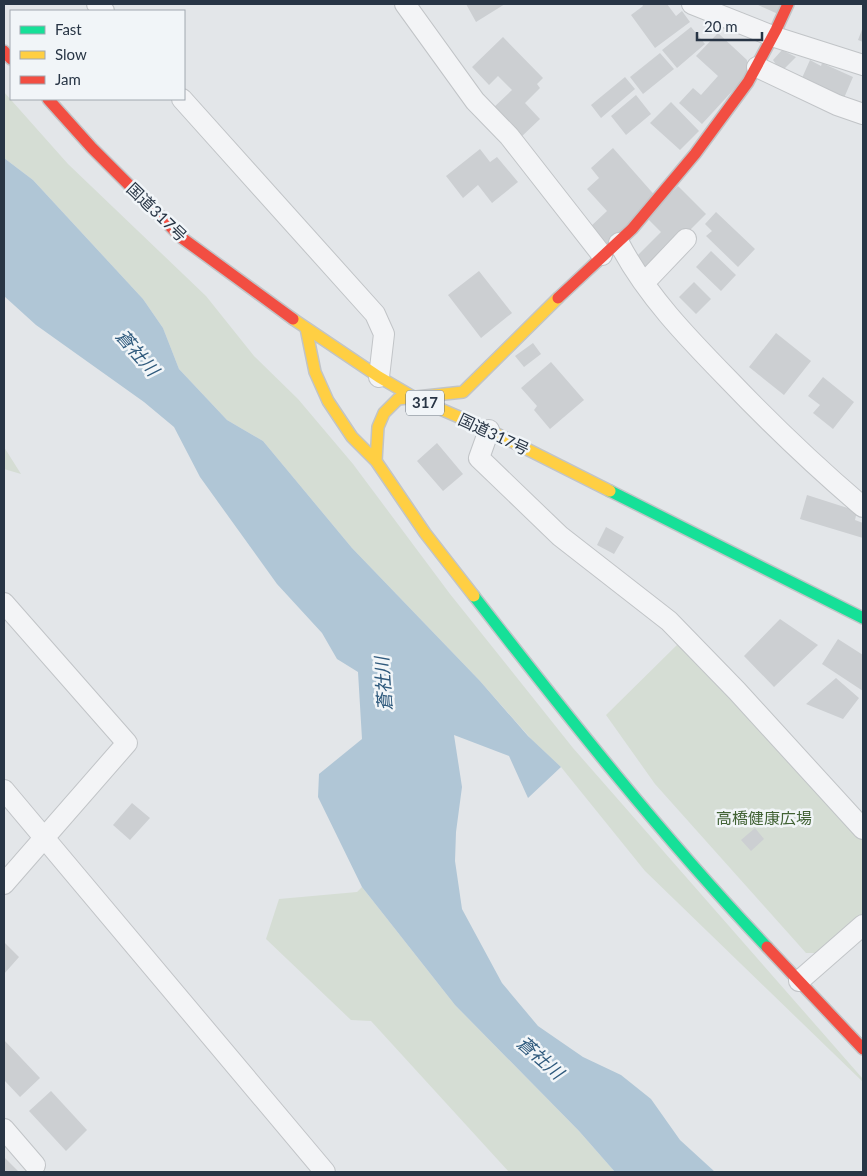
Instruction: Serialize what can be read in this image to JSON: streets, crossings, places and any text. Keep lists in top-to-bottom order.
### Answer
{
  "streets": {
    "main road": ["国道317号", "317"]
  },
  "water": ["蒼社川"],
  "parks": ["高橋健康広場"],
  "legend": ["Fast", "Slow", "Jam"],
  "scale_bar": "20 m"
}
